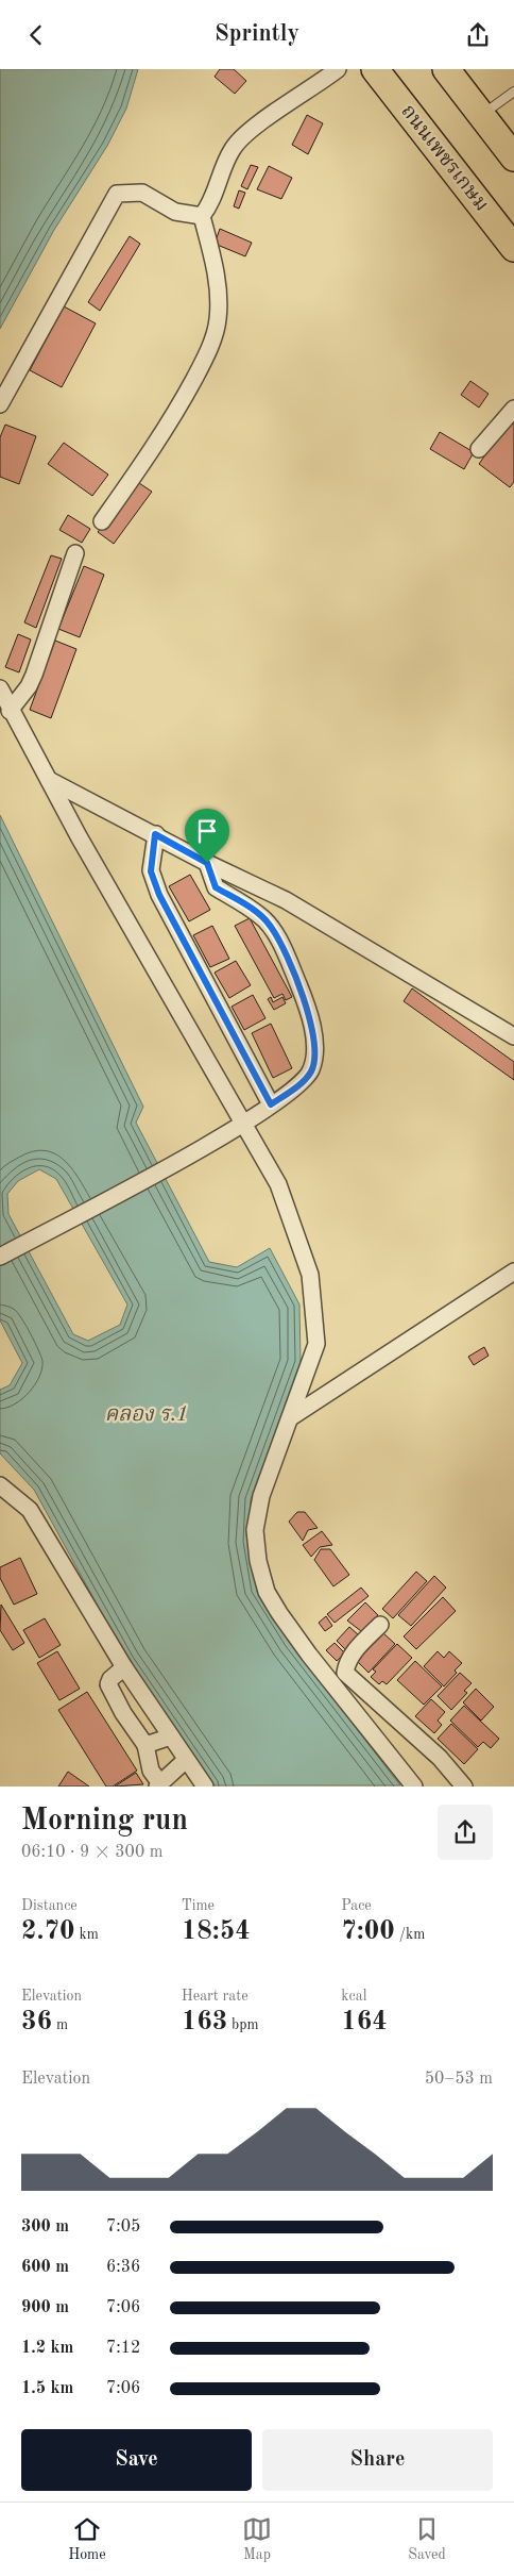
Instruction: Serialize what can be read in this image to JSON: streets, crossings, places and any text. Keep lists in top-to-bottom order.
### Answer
{
  "streets": {
    "highway": ["ถนนเพชรเกษม"]
  },
  "water": ["คลอง ร.1"],
  "page": {
    "header": "Sprintly",
    "heading": ["Morning run", "06:10 · 9 × 300 m"],
    "stats": [
      ["Distance", "2.70 km"],
      ["Time", "18:54"],
      ["Pace", "7:00 /km"],
      ["Elevation", "36 m"],
      ["Heart rate", "163 bpm"],
      ["kcal", "164"]
    ],
    "chart": ["Elevation", "50–53 m"],
    "list": [
      {
        "name": "300 m",
        "note": "7:05"
      },
      {
        "name": "600 m",
        "note": "6:36"
      },
      {
        "name": "900 m",
        "note": "7:06"
      },
      {
        "name": "1.2 km",
        "note": "7:12"
      },
      {
        "name": "1.5 km",
        "note": "7:06"
      }
    ],
    "buttons": ["Save", "Share"],
    "tabs": ["Home", "Map", "Saved"]
  }
}
